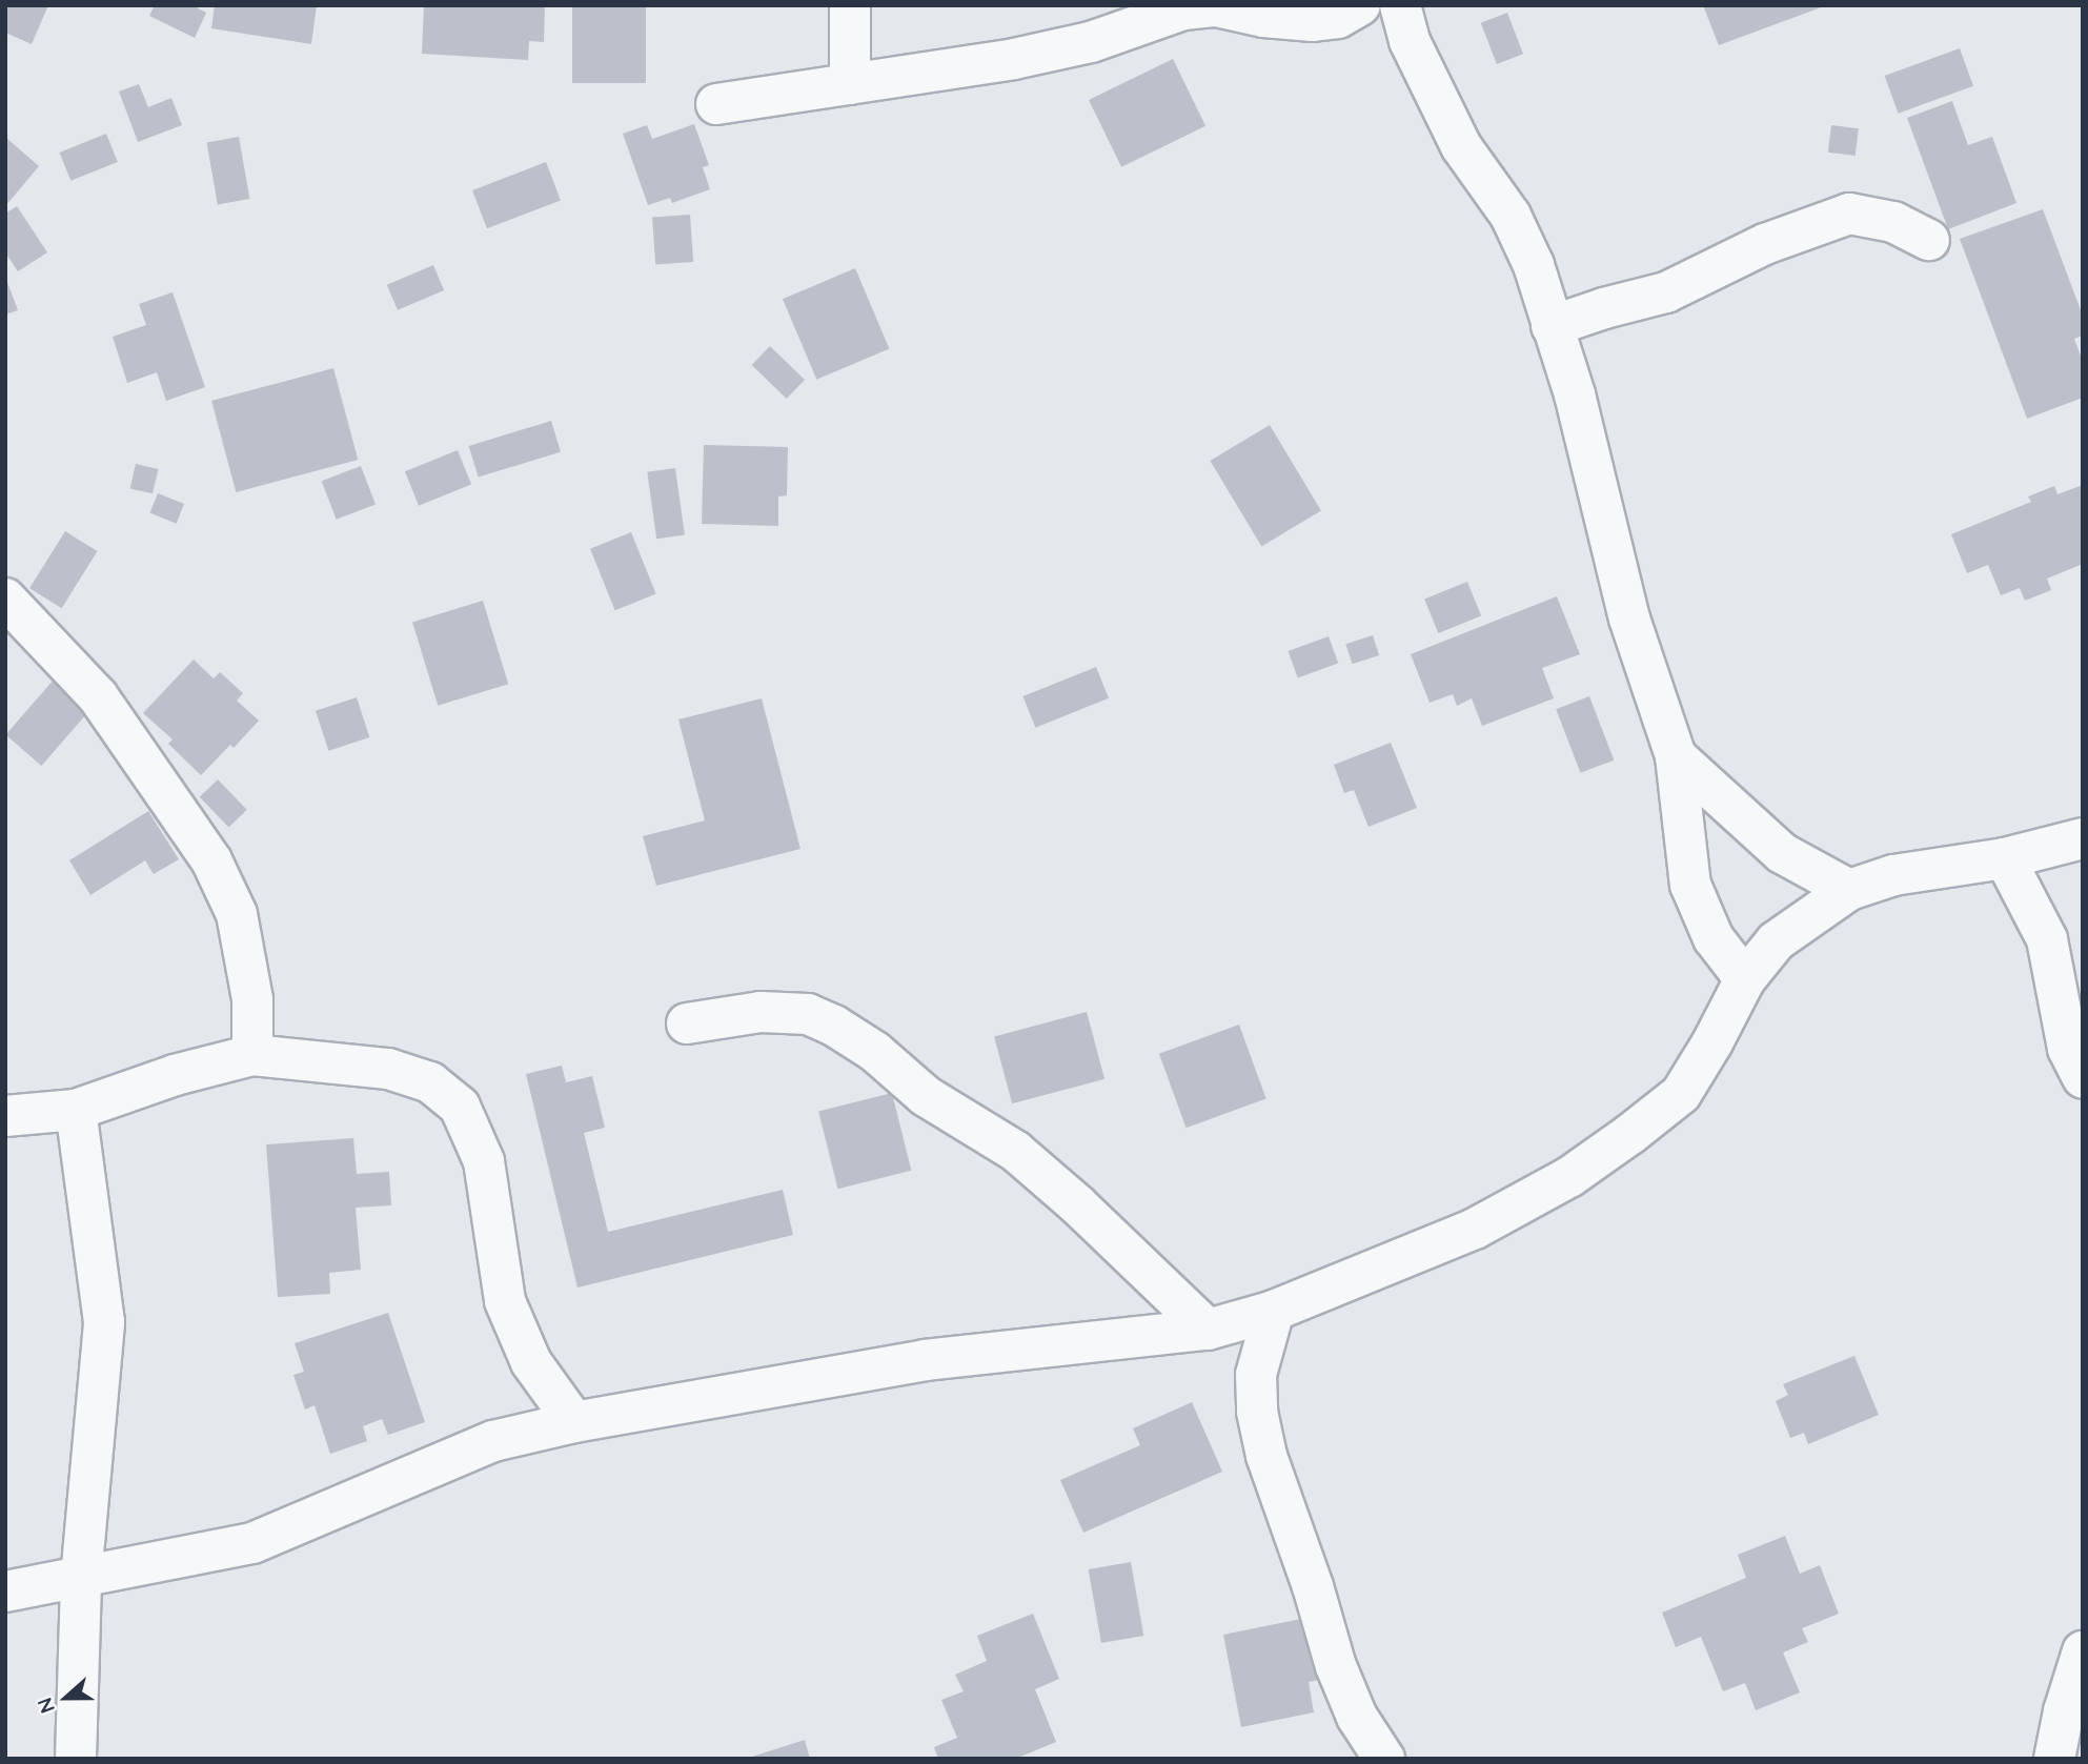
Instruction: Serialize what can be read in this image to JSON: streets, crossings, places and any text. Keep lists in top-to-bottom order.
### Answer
{
  "north": "left"
}
